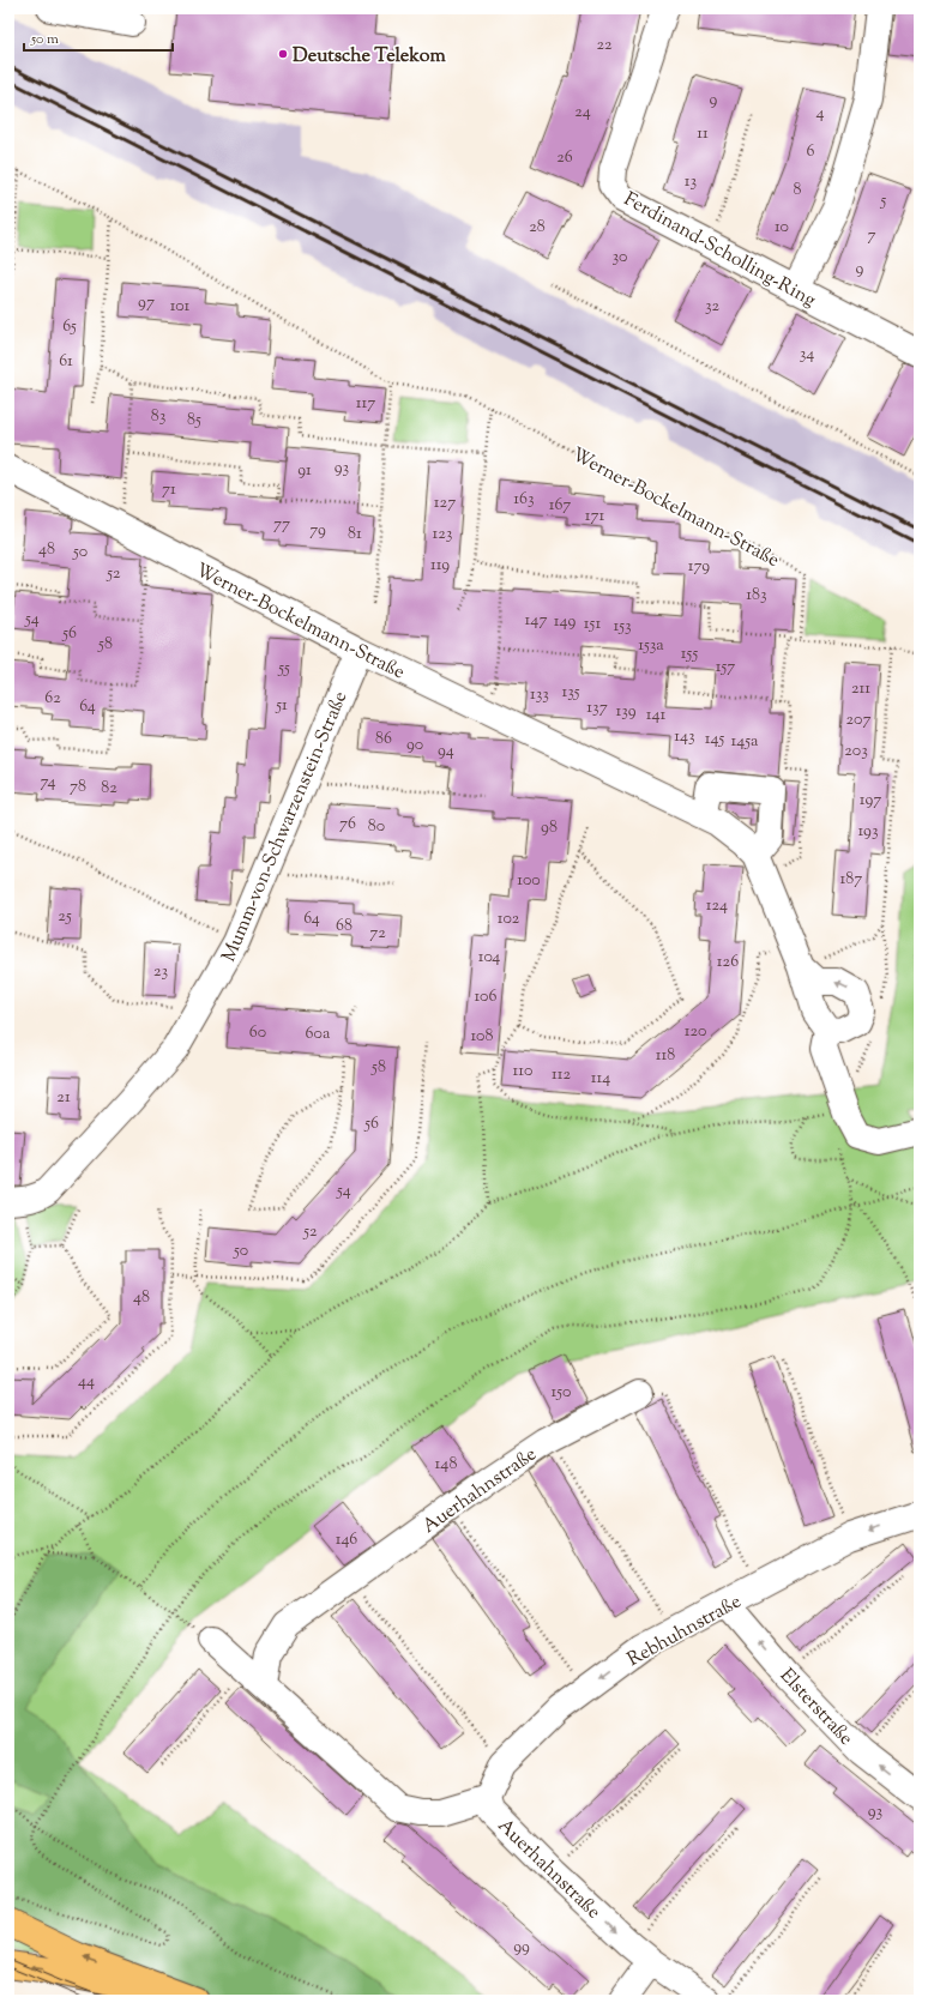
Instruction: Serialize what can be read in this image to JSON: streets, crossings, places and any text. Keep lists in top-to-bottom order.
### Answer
{
  "streets": {
    "street": [
      "Ferdinand-Scholling-Ring",
      "Werner-Bockelmann-Straße",
      "Mumm-von-Schwarzenstein-Straße",
      "Auerhahnstraße",
      "Rebhuhnstraße",
      "Elsterstraße"
    ]
  },
  "crossings": [
    ["Werner-Bockelmann-Straße", "Mumm-von-Schwarzenstein-Straße"],
    ["Auerhahnstraße", "Rebhuhnstraße"],
    ["Rebhuhnstraße", "Elsterstraße"]
  ],
  "one_way": ["Elsterstraße"],
  "places": ["Deutsche Telekom"],
  "house_numbers": [
    "22",
    "9",
    "24",
    "4",
    "11",
    "6",
    "26",
    "13",
    "8",
    "5",
    "28",
    "10",
    "7",
    "30",
    "9",
    "97",
    "101",
    "32",
    "65",
    "34",
    "61",
    "117",
    "83",
    "85",
    "93",
    "91",
    "71",
    "163",
    "127",
    "167",
    "171",
    "77",
    "79",
    "81",
    "123",
    "48",
    "50",
    "119",
    "179",
    "52",
    "183",
    "54",
    "147",
    "149",
    "151",
    "153",
    "56",
    "58",
    "153a",
    "155",
    "157",
    "55",
    "211",
    "135",
    "133",
    "62",
    "51",
    "64",
    "137",
    "139",
    "141",
    "207",
    "143",
    "86",
    "145",
    "145a",
    "90",
    "94",
    "203",
    "74",
    "78",
    "82",
    "197",
    "76",
    "80",
    "98",
    "193",
    "187",
    "100",
    "124",
    "25",
    "64",
    "102",
    "68",
    "72",
    "104",
    "126",
    "23",
    "106",
    "120",
    "60",
    "60a",
    "108",
    "118",
    "58",
    "110",
    "112",
    "114",
    "21",
    "56",
    "54",
    "52",
    "50",
    "48",
    "44",
    "150",
    "148",
    "146",
    "93",
    "99"
  ],
  "scale_bar": "50 m"
}
